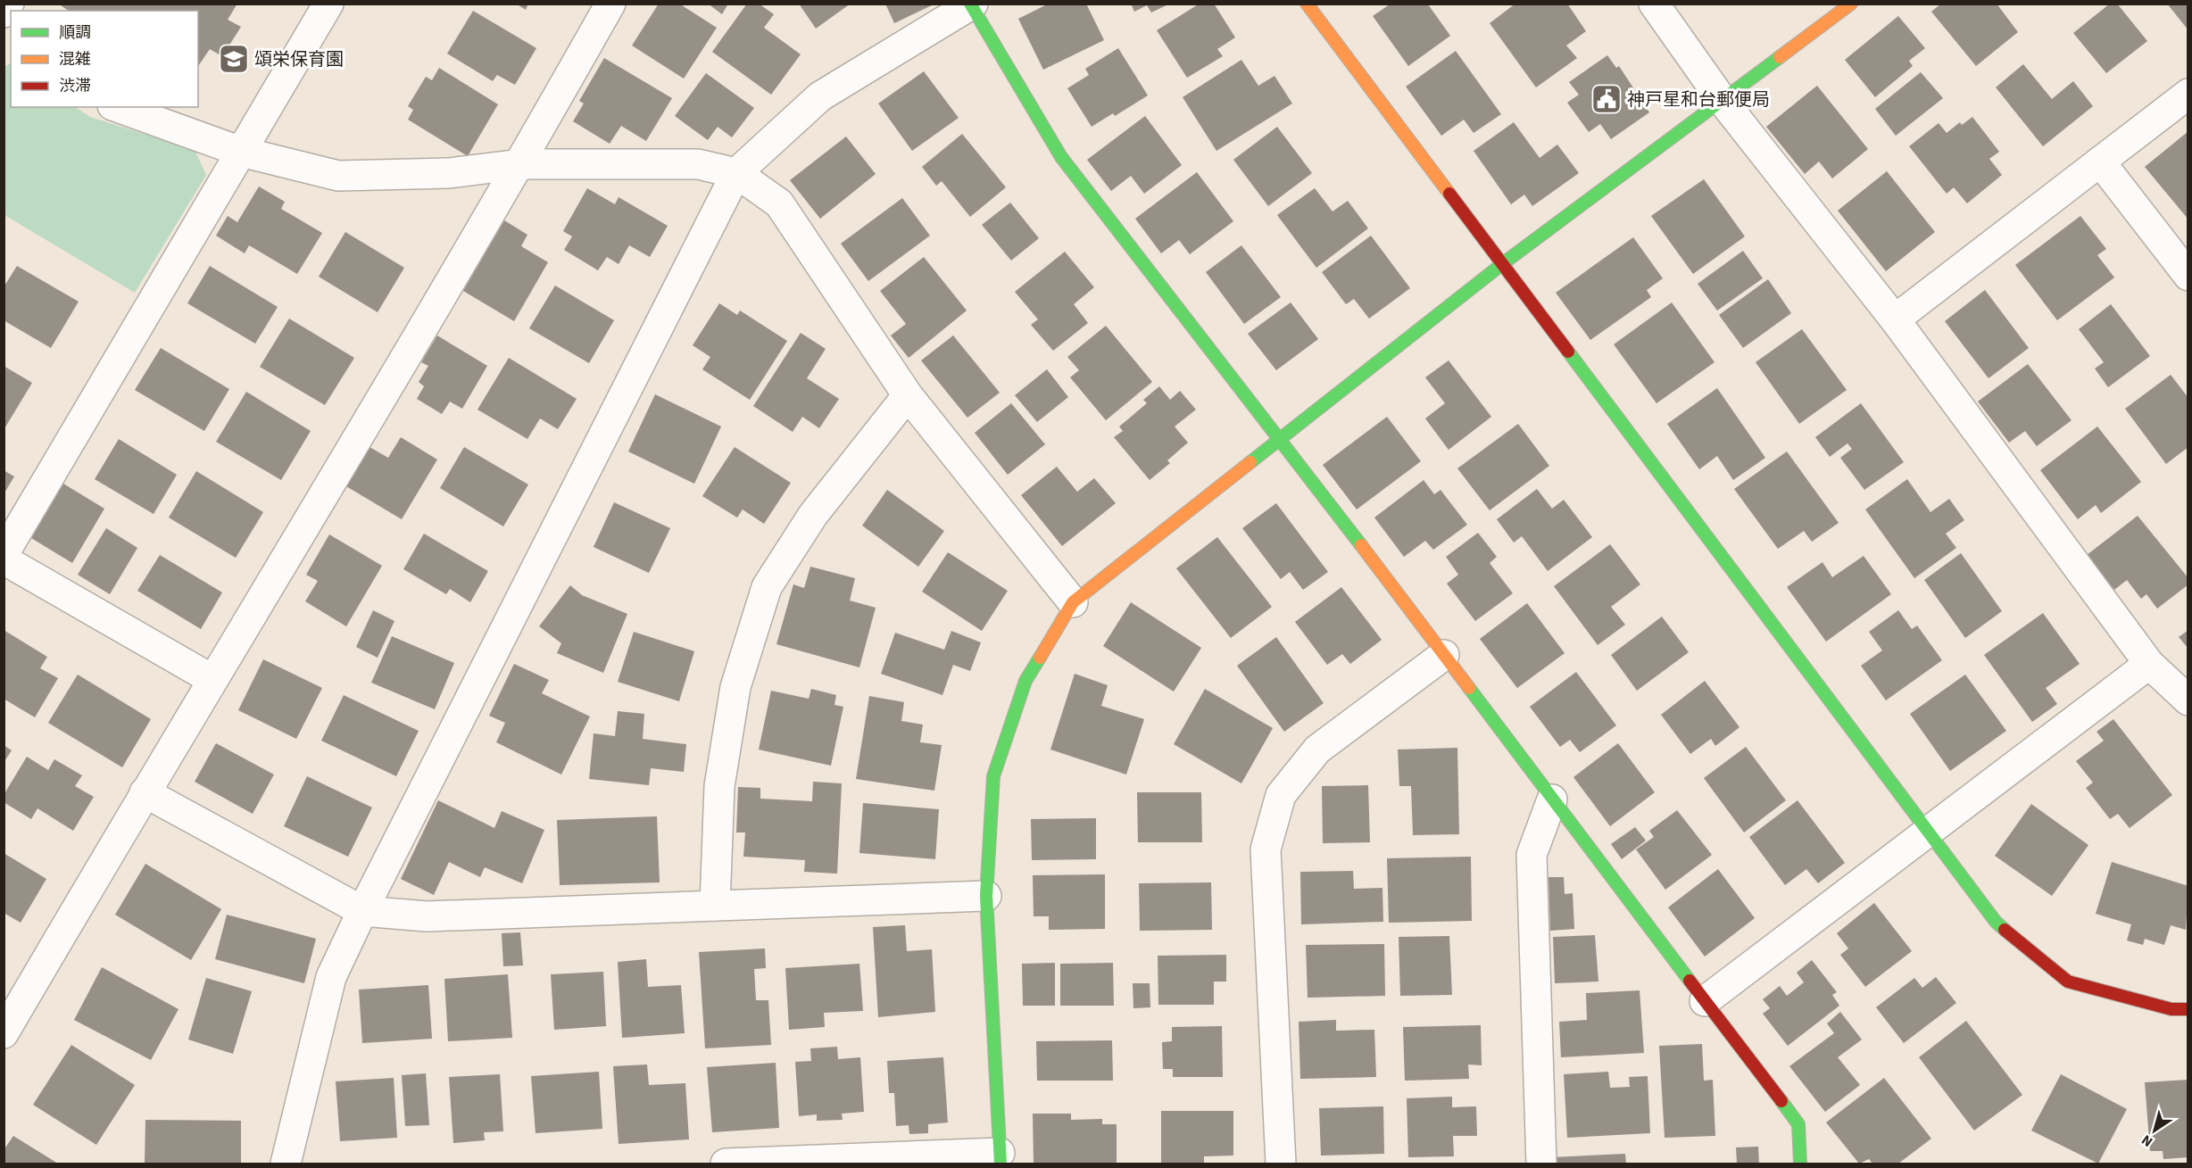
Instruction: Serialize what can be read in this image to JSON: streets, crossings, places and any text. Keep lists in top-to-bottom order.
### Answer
{
  "places": {
    "school or university": ["頌栄保育園"],
    "public building": ["神戸星和台郵便局"]
  },
  "legend": ["順調", "混雑", "渋滞"],
  "north": "bottom left"
}
